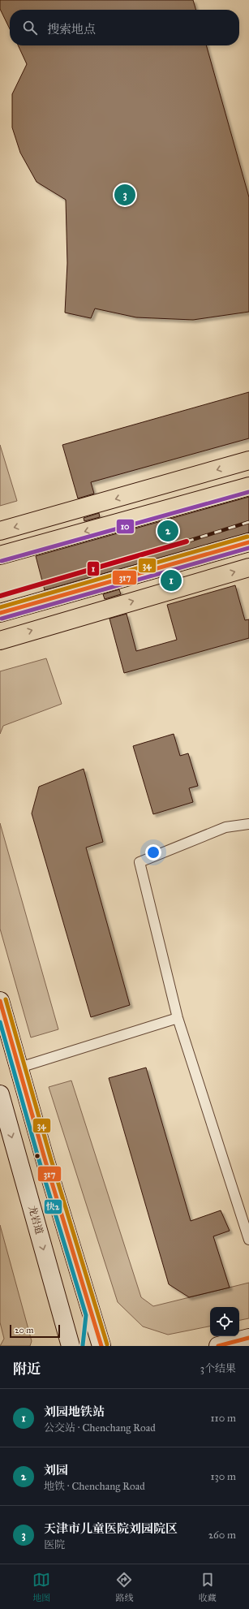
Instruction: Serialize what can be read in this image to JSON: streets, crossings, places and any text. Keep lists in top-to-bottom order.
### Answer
{
  "streets": {
    "main road": ["龙岩道"]
  },
  "lines": [
    "transit line 10",
    "transit line 34",
    "transit line 1",
    "transit line 317",
    "transit line 快2"
  ],
  "scale_bar": "20 m",
  "page": {
    "search": "搜索地点",
    "pins": ["3", "2", "1"],
    "scale": "20 m",
    "heading": ["附近", "3个结果"],
    "list": [
      {
        "mark": "1",
        "name": "刘园地铁站",
        "note": "公交站 · Chenchang Road",
        "value": "110 m"
      },
      {
        "mark": "2",
        "name": "刘园",
        "note": "地铁 · Chenchang Road",
        "value": "130 m"
      },
      {
        "mark": "3",
        "name": "天津市儿童医院刘园院区",
        "note": "医院",
        "value": "260 m"
      }
    ],
    "nav": ["地图", "路线", "收藏"]
  }
}
